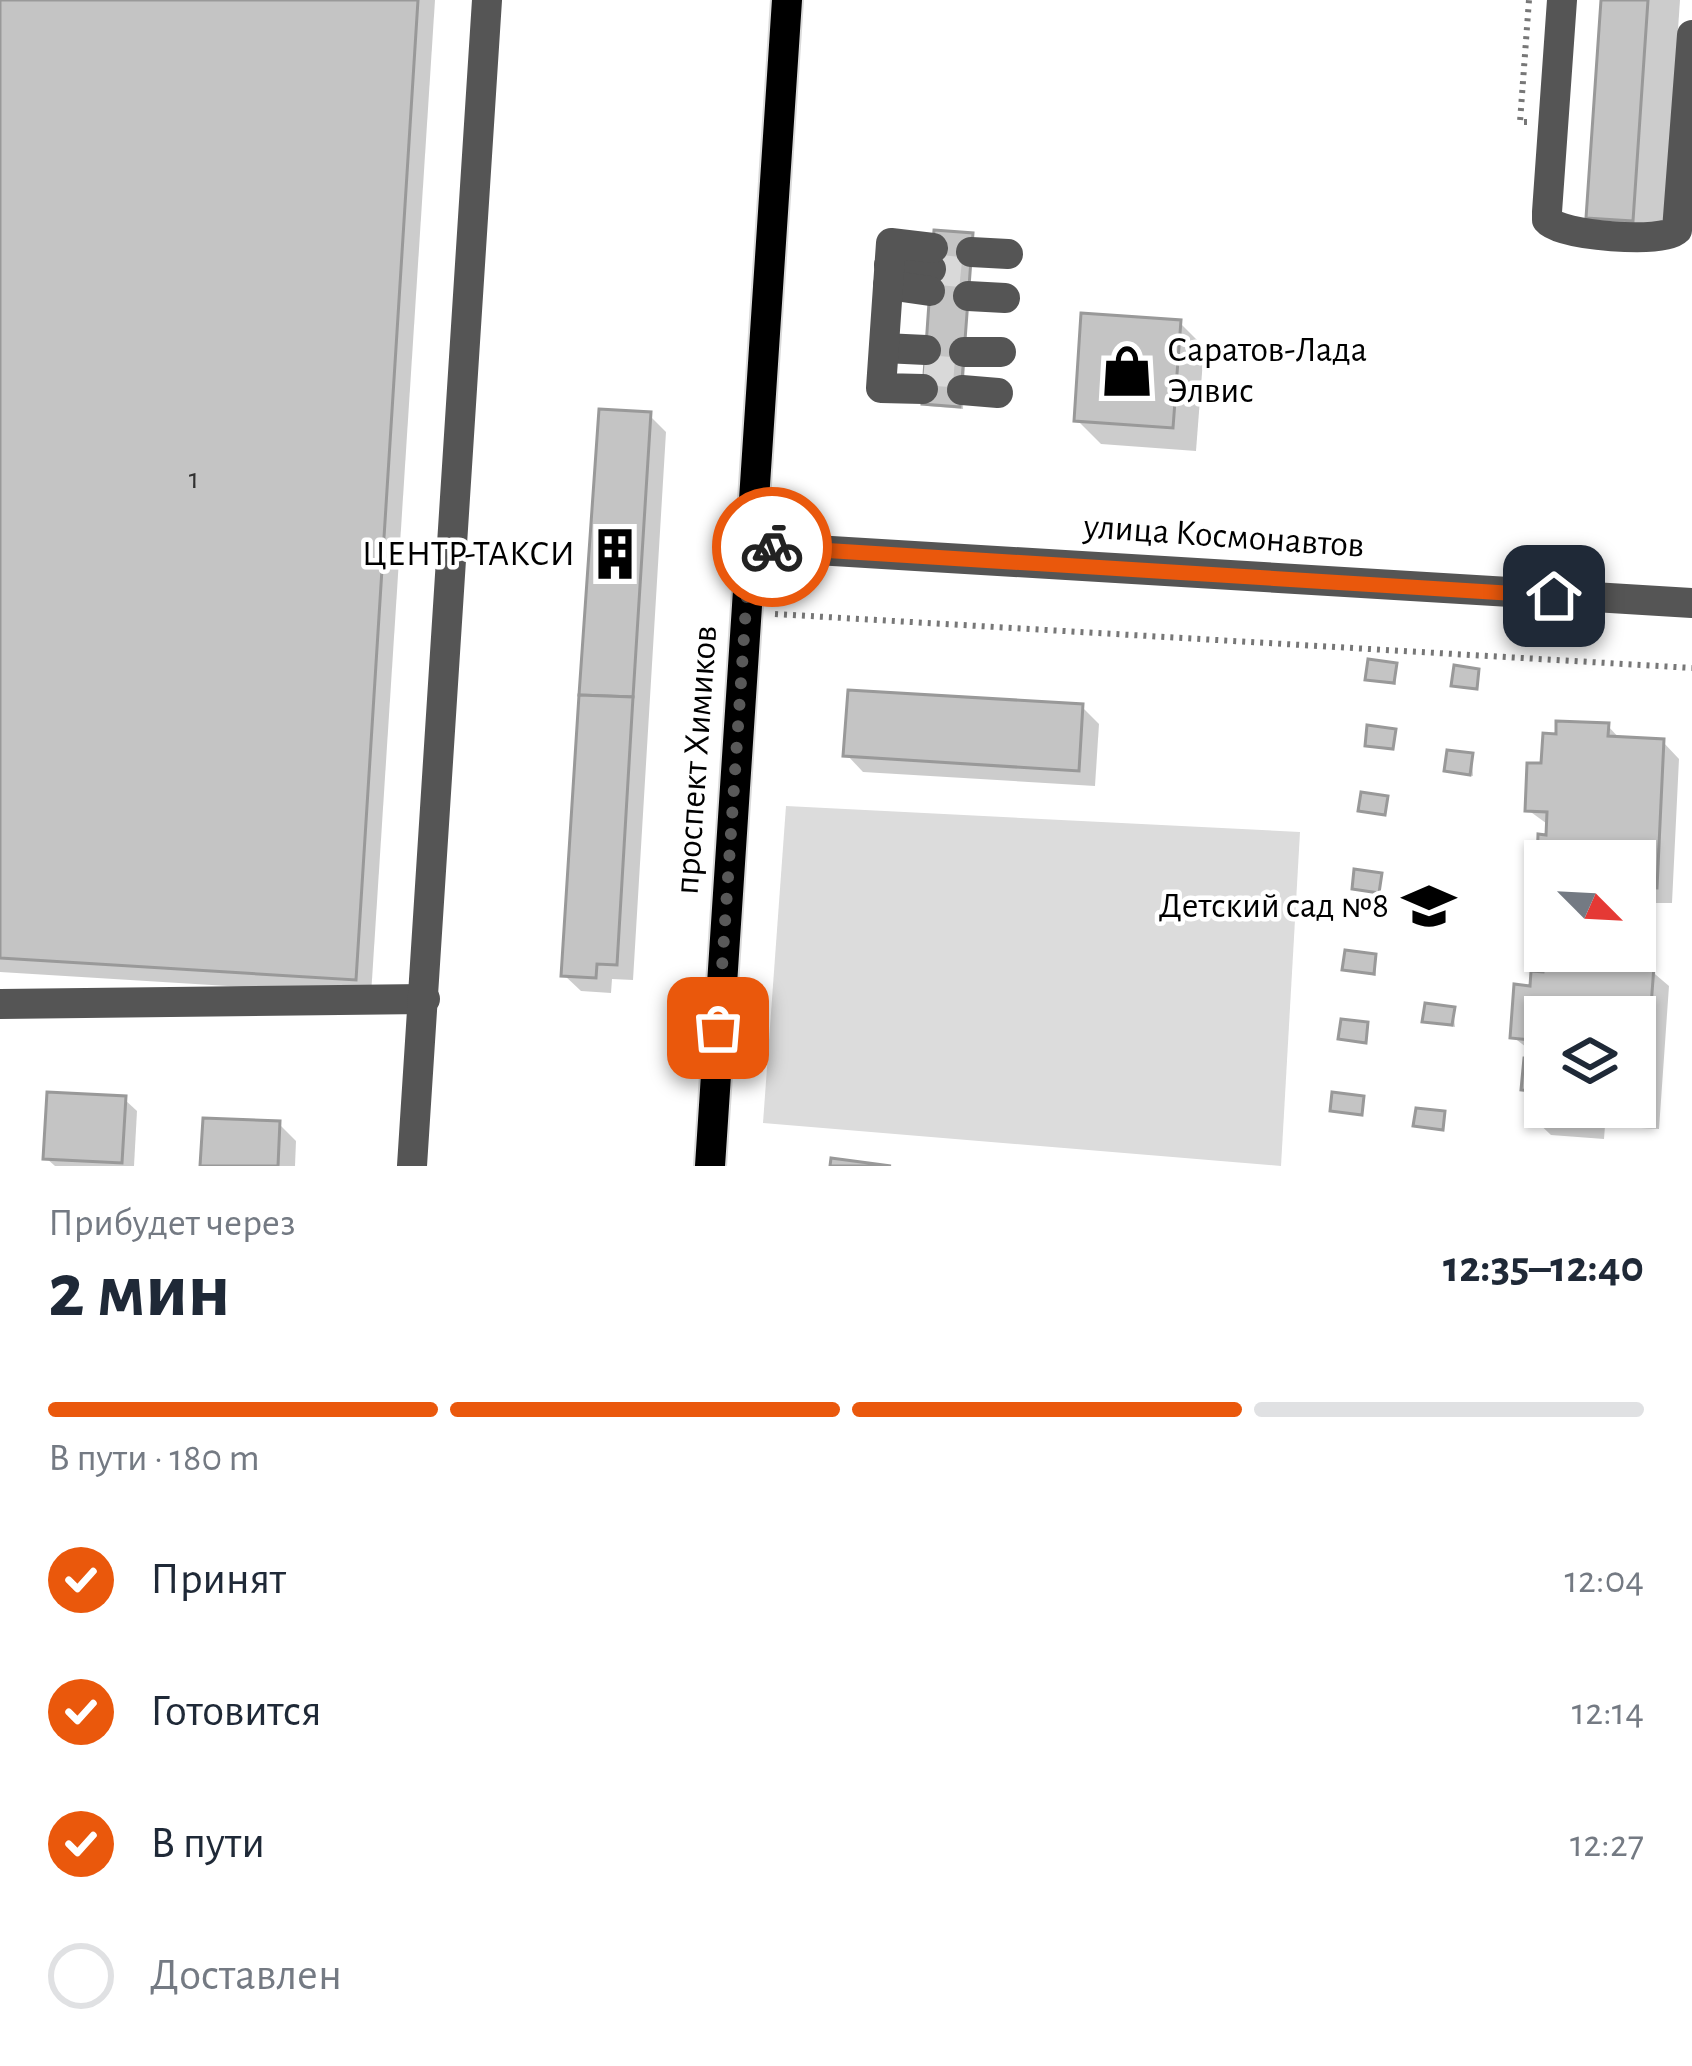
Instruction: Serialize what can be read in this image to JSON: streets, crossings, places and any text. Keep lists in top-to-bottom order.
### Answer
{
  "streets": {
    "main road": ["проспект Химиков"],
    "street": ["улица Космонавтов"]
  },
  "crossings": [
    ["улица Космонавтов", "проспект Химиков"]
  ],
  "places": {
    "shop": ["Саратов-Лада Элвис"],
    "building": ["ЦЕНТР-ТАКСИ"],
    "school or university": ["Детский сад №8"]
  },
  "house_numbers": ["1"],
  "north": "bottom right",
  "page": {
    "heading": ["2 мин", "Прибудет через", "12:35–12:40"],
    "bar": "В пути · 180 m",
    "list": [
      ["Принят", "12:04"],
      ["Готовится", "12:14"],
      ["В пути", "12:27"],
      "Доставлен"
    ]
  }
}
